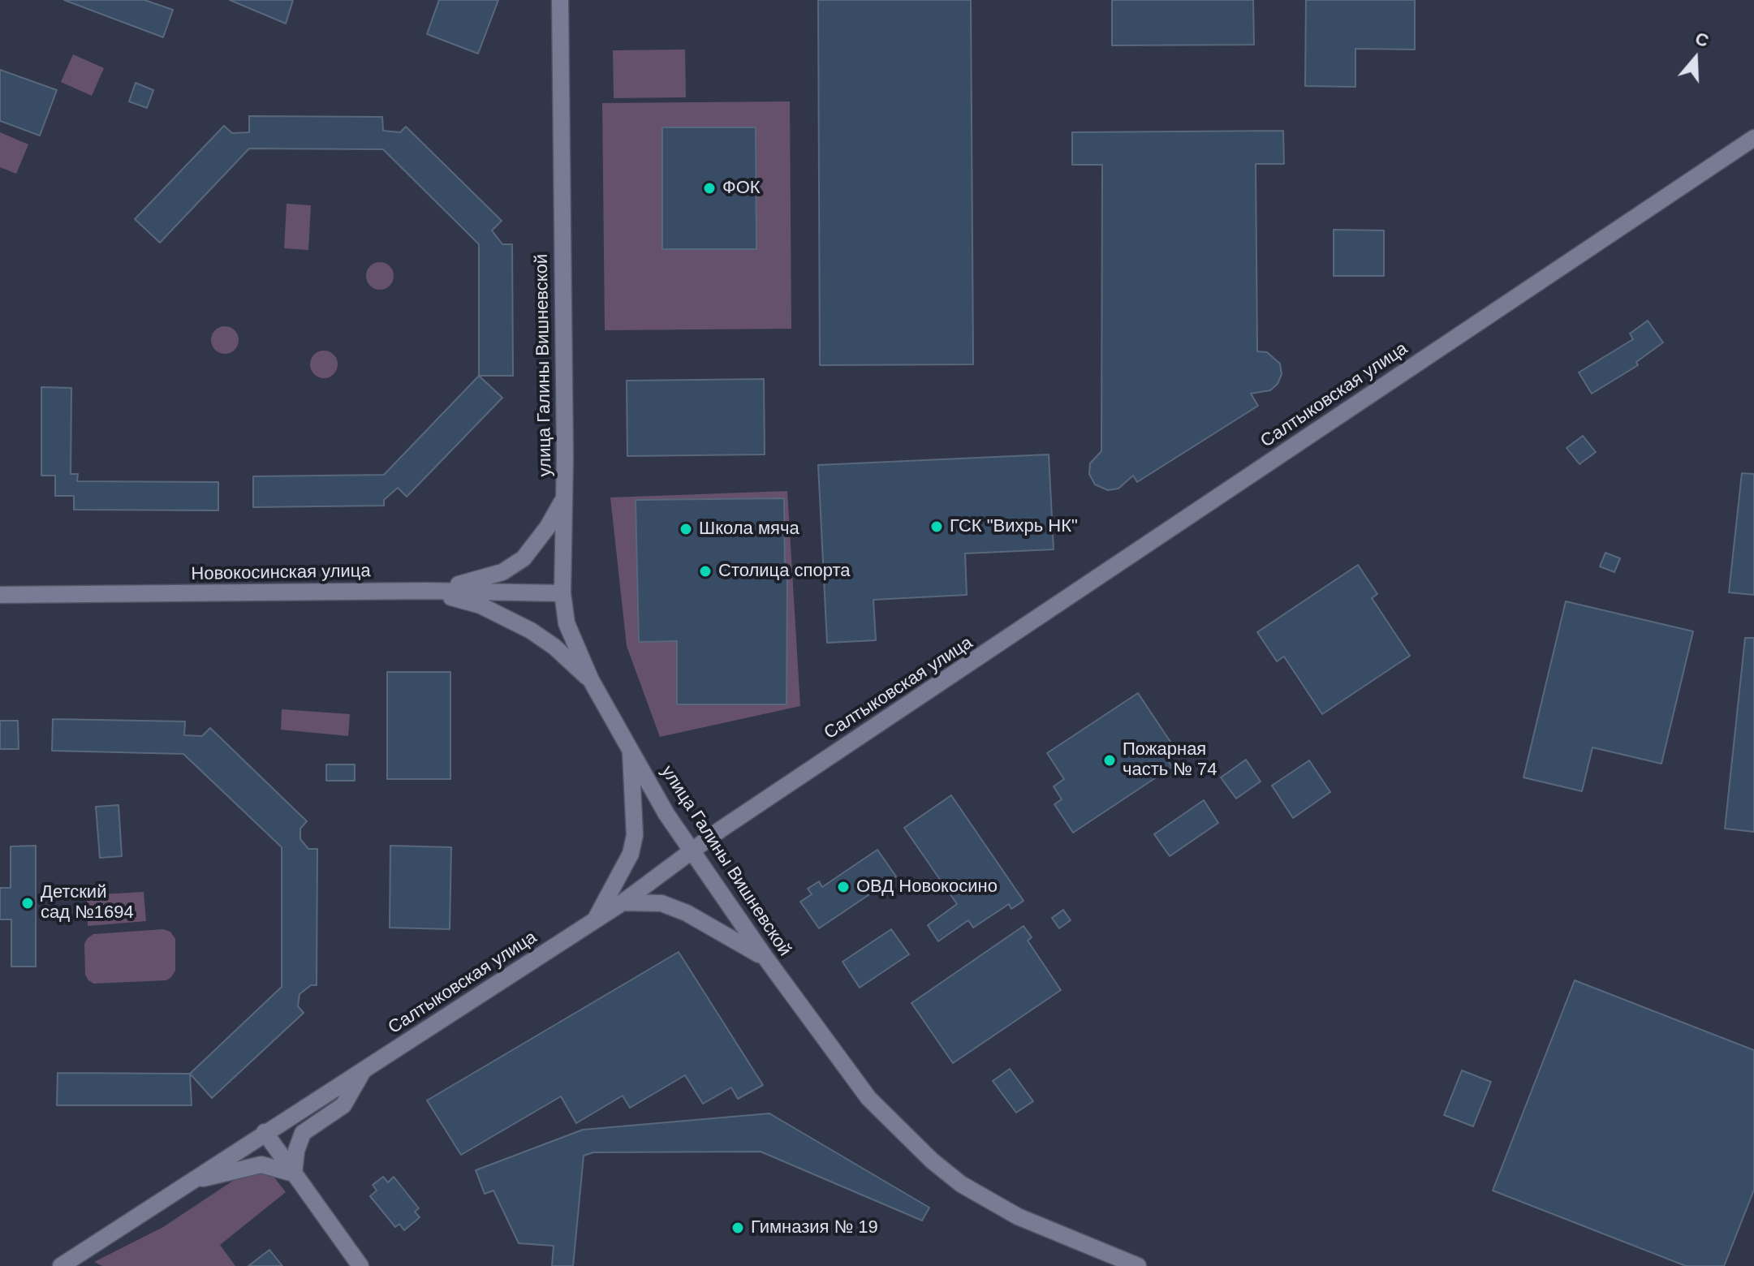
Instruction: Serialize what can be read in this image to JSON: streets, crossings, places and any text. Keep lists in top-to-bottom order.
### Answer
{
  "streets": {
    "street": ["улица Галины Вишневской", "Салтыковская улица", "Новокосинская улица"]
  },
  "crossings": [
    ["улица Галины Вишневской", "Салтыковская улица"],
    ["улица Галины Вишневской", "Новокосинская улица"]
  ],
  "places": [
    "ФОК",
    "ГСК \"Вихрь НК\"",
    "Школа мяча",
    "Столица спорта",
    "Пожарная часть № 74",
    "ОВД Новокосино",
    "Детский сад №1694",
    "Гимназия № 19"
  ],
  "north": "top"
}
